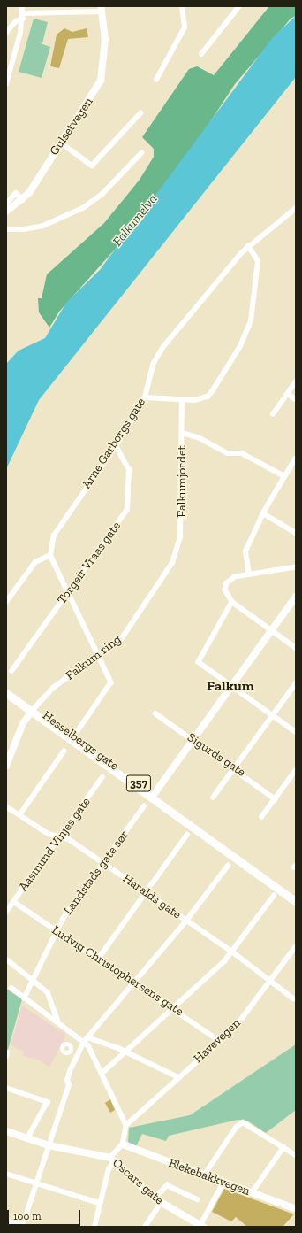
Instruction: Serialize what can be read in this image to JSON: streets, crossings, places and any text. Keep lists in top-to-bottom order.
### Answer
{
  "streets": {
    "main road": ["Hesselbergs gate", "357"],
    "street": [
      "Gulsetvegen",
      "Arne Garborgs gate",
      "Falkumjordet",
      "Torgeir Vraas gate",
      "Falkum ring",
      "Sigurds gate",
      "Aasmund Vinjes gate",
      "Landstads gate sør",
      "Haralds gate",
      "Ludvig Christophersens gate",
      "Havevegen",
      "Blekebakkvegen",
      "Oscars gate"
    ]
  },
  "crossings": [
    ["Arne Garborgs gate", "Torgeir Vraas gate"],
    ["Falkumjordet", "Falkum ring"],
    ["Falkum ring", "Hesselbergs gate"],
    ["Aasmund Vinjes gate", "Haralds gate"],
    ["Aasmund Vinjes gate", "Ludvig Christophersens gate"],
    ["Landstads gate sør", "Haralds gate"],
    ["Landstads gate sør", "Ludvig Christophersens gate"],
    ["Haralds gate", "Havevegen"],
    ["Ludvig Christophersens gate", "Havevegen"]
  ],
  "districts": ["Falkum"],
  "water": ["Falkumelva"],
  "scale_bar": "100 m"
}
